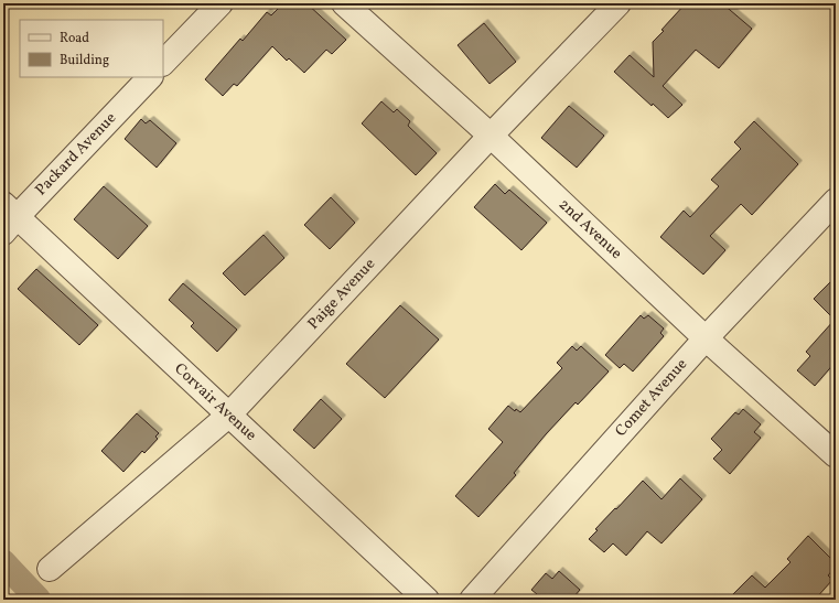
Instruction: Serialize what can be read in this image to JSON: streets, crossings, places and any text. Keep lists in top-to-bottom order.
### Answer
{
  "streets": {
    "street": [
      "Packard Avenue",
      "2nd Avenue",
      "Paige Avenue",
      "Comet Avenue",
      "Corvair Avenue"
    ]
  },
  "crossings": [
    ["Packard Avenue", "Corvair Avenue"],
    ["2nd Avenue", "Paige Avenue"],
    ["2nd Avenue", "Comet Avenue"],
    ["Paige Avenue", "Corvair Avenue"]
  ],
  "legend": ["Road", "Building"]
}
